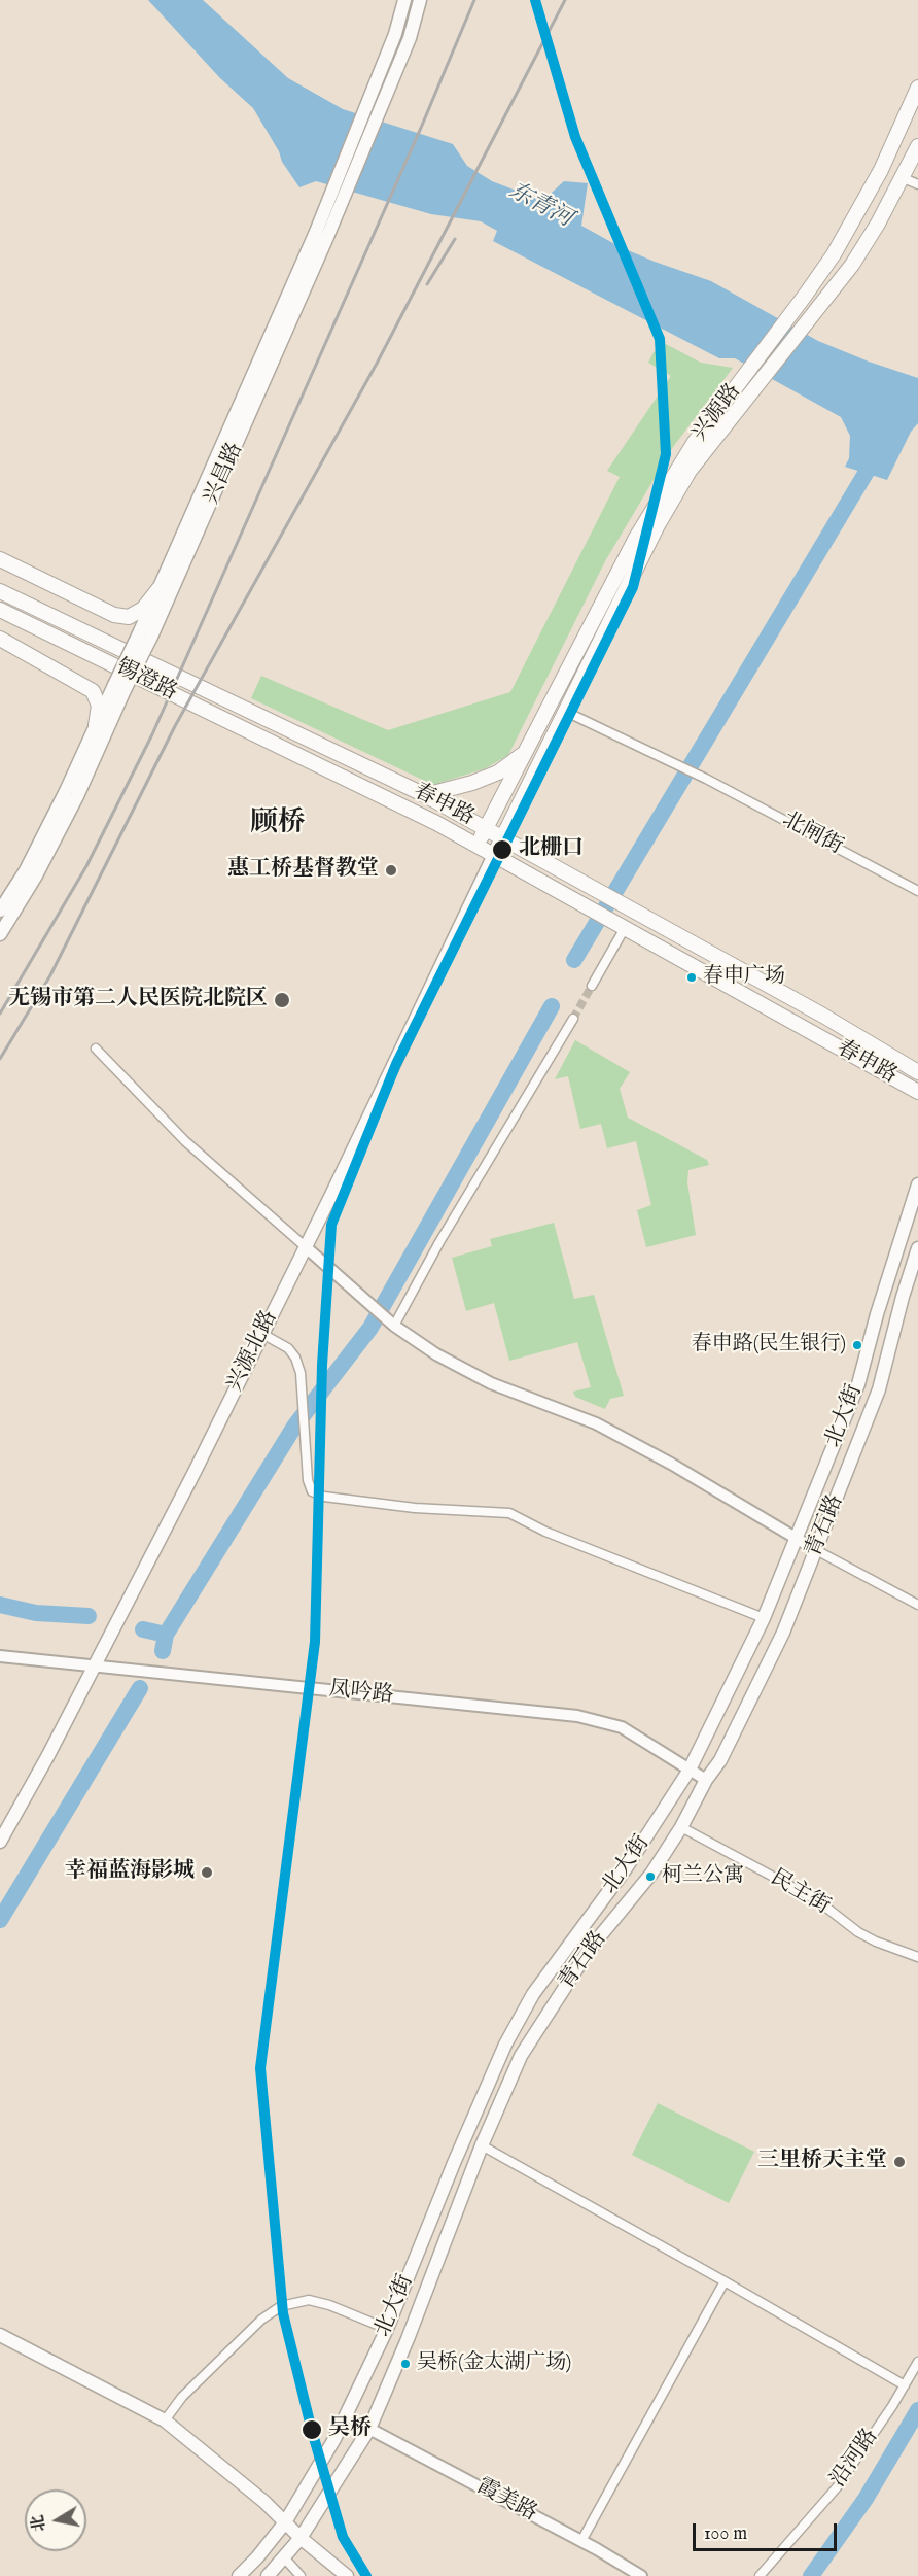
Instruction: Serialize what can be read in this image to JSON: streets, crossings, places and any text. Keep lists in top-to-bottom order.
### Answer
{
  "streets": {
    "main road": [
      "兴源路",
      "兴昌路",
      "锡澄路",
      "春申路",
      "兴源北路",
      "北大街",
      "青石路"
    ],
    "street": [
      "北闸街",
      "凤吟路",
      "民主街",
      "沿河路",
      "霞美路"
    ]
  },
  "crossings": [
    ["兴源路", "春申路"],
    ["兴源路", "北闸街"],
    ["兴源路", "兴源北路"],
    ["锡澄路", "春申路"],
    ["春申路", "兴源北路"],
    ["兴源北路", "凤吟路"],
    ["北大街", "凤吟路"],
    ["青石路", "凤吟路"],
    ["青石路", "民主街"],
    ["青石路", "霞美路"]
  ],
  "districts": ["顾桥"],
  "water": ["东青河"],
  "places": [
    "北栅口",
    "惠工桥基督教堂",
    "春申广场",
    "无锡市第二人民医院北院区",
    "春申路(民生银行)",
    "幸福蓝海影城",
    "柯兰公寓",
    "三里桥天主堂",
    "吴桥(金太湖广场)",
    "吴桥"
  ],
  "scale_bar": "100 m",
  "north": "left"
}
